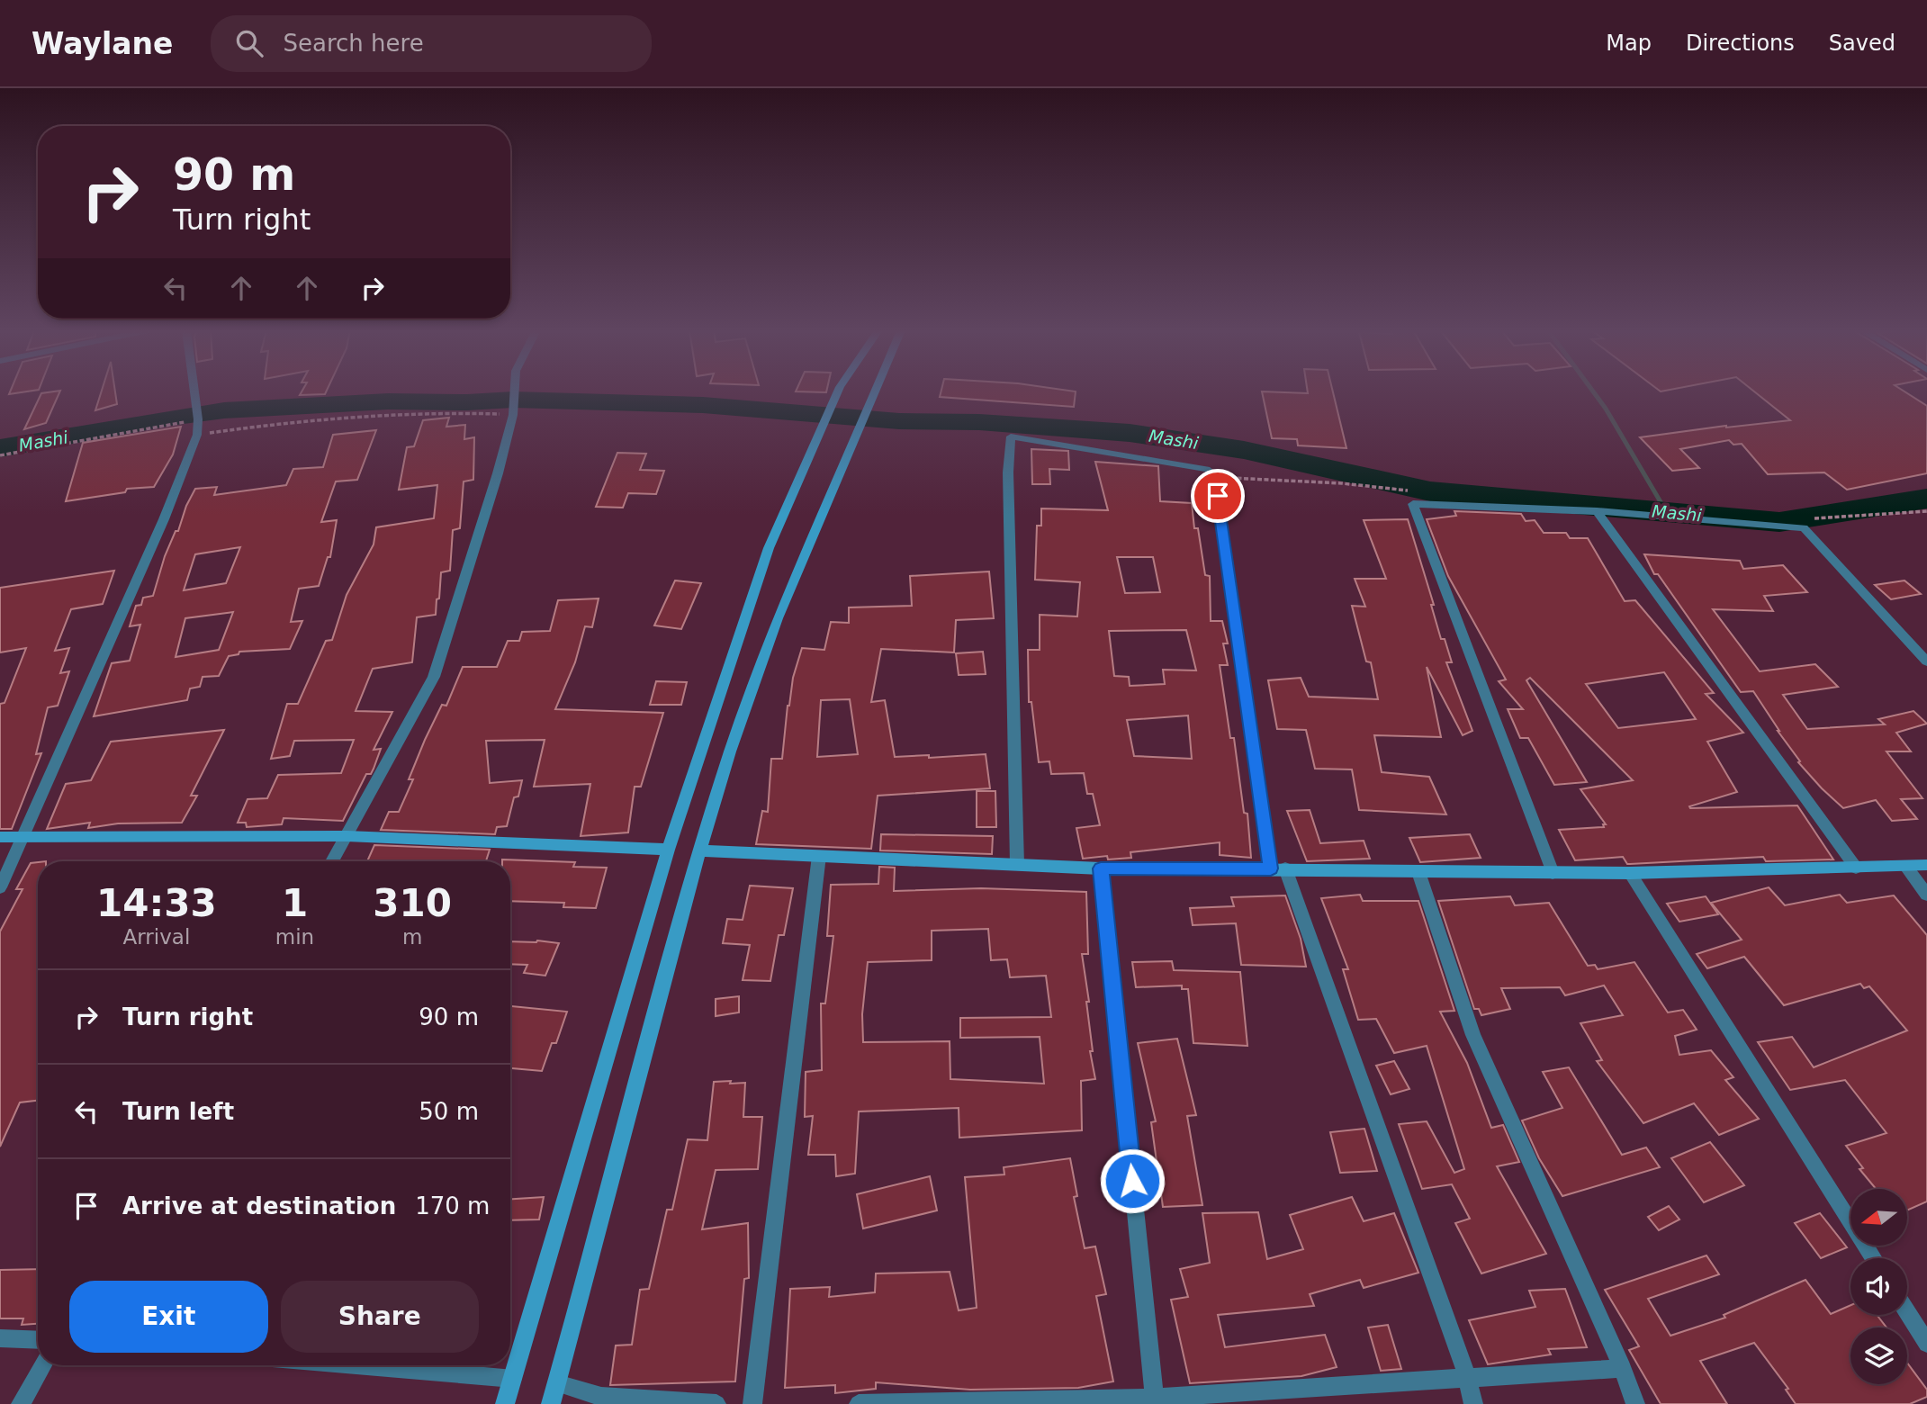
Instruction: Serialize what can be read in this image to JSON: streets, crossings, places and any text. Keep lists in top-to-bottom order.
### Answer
{
  "water": ["Mashi"],
  "north": "left",
  "page": {
    "header": "Waylane",
    "search": "Search here",
    "nav": ["Map", "Directions", "Saved"],
    "turn": ["90 m", "Turn right"],
    "eta": [
      "14:33",
      "Arrival",
      "1",
      "min",
      "310",
      "m"
    ],
    "list": [
      {
        "name": "Turn right",
        "value": "90 m"
      },
      {
        "name": "Turn left",
        "value": "50 m"
      },
      {
        "name": "Arrive at destination",
        "value": "170 m"
      }
    ],
    "buttons": ["Exit", "Share"]
  }
}
